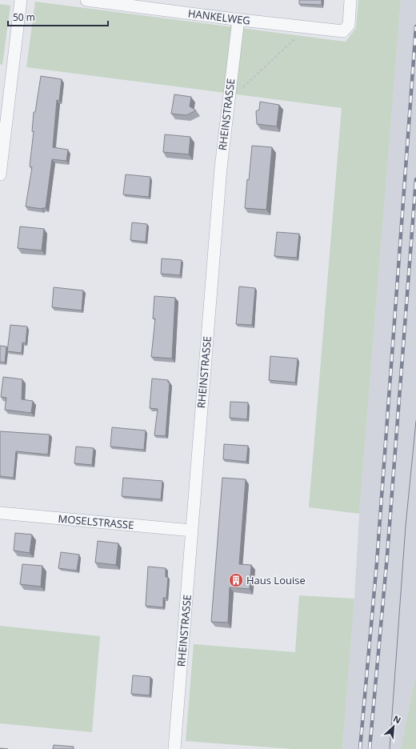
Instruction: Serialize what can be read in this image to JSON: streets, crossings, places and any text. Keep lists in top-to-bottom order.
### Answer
{
  "streets": {
    "street": ["HANKELWEG", "RHEINSTRASSE", "MOSELSTRASSE"]
  },
  "crossings": [
    ["HANKELWEG", "RHEINSTRASSE"],
    ["RHEINSTRASSE", "MOSELSTRASSE"]
  ],
  "places": {
    "building": ["Haus Louise"]
  },
  "scale_bar": "50 m",
  "north": "top right"
}
